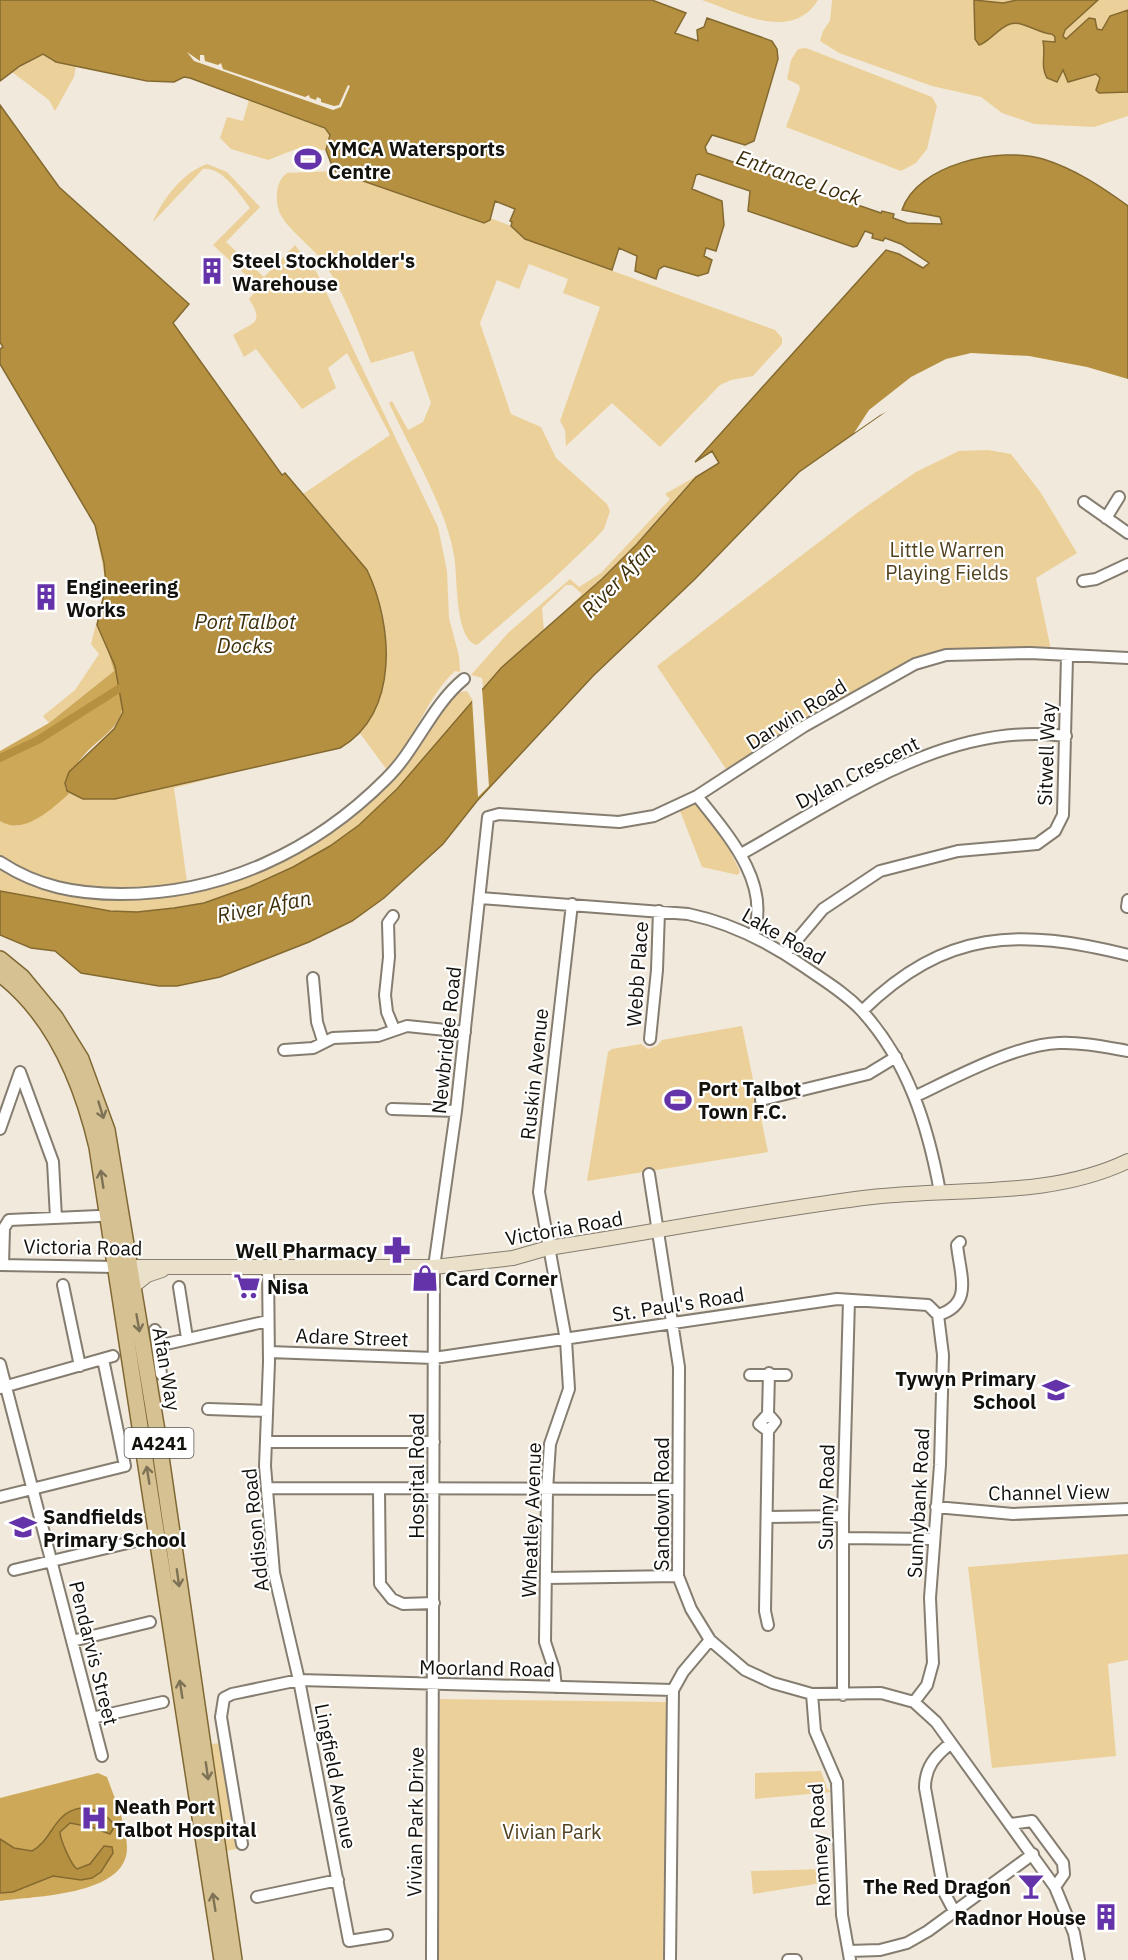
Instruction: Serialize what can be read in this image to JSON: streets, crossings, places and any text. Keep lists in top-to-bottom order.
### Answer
{
  "streets": {
    "main road": ["Afan Way", "A4241"],
    "street": [
      "Darwin Road",
      "Sitwell Way",
      "Dylan Crescent",
      "Lake Road",
      "Webb Place",
      "Newbridge Road",
      "Ruskin Avenue",
      "Victoria Road",
      "St. Paul's Road",
      "Adare Street",
      "Hospital Road",
      "Channel View",
      "Sunny Road",
      "Sunnybank Road",
      "Sandown Road",
      "Wheatley Avenue",
      "Addison Road",
      "Pendarvis Street",
      "Moorland Road",
      "Lingfield Avenue",
      "Vivian Park Drive",
      "Romney Road"
    ]
  },
  "crossings": [
    ["Darwin Road", "Sitwell Way"],
    ["Darwin Road", "Newbridge Road"],
    ["Sitwell Way", "Dylan Crescent"],
    ["Sitwell Way", "Lake Road"],
    ["Lake Road", "Webb Place"],
    ["Lake Road", "Newbridge Road"],
    ["Lake Road", "Ruskin Avenue"],
    ["Lake Road", "Victoria Road"],
    ["Newbridge Road", "Victoria Road"],
    ["Newbridge Road", "Hospital Road"],
    ["Ruskin Avenue", "Victoria Road"],
    ["Ruskin Avenue", "Wheatley Avenue"],
    ["Victoria Road", "Afan Way"],
    ["Victoria Road", "Hospital Road"],
    ["Victoria Road", "Sandown Road"],
    ["Victoria Road", "Wheatley Avenue"],
    ["Victoria Road", "Addison Road"],
    ["St. Paul's Road", "Adare Street"],
    ["St. Paul's Road", "Hospital Road"],
    ["St. Paul's Road", "Sunny Road"],
    ["St. Paul's Road", "Sunnybank Road"],
    ["St. Paul's Road", "Sandown Road"],
    ["St. Paul's Road", "Wheatley Avenue"],
    ["Adare Street", "Hospital Road"],
    ["Adare Street", "Addison Road"],
    ["Hospital Road", "Moorland Road"],
    ["Hospital Road", "Vivian Park Drive"],
    ["Channel View", "Sunnybank Road"],
    ["Wheatley Avenue", "Moorland Road"],
    ["Addison Road", "Moorland Road"],
    ["Addison Road", "Lingfield Avenue"],
    ["Moorland Road", "Lingfield Avenue"],
    ["Moorland Road", "Vivian Park Drive"]
  ],
  "water": ["Entrance Lock", "River Afan", "Port Talbot Docks"],
  "parks": ["Little Warren Playing Fields", "Vivian Park"],
  "places": {
    "sports": ["YMCA Watersports Centre", "Port Talbot Town F.C."],
    "building": ["Steel Stockholder's Warehouse", "Engineering Works", "Radnor House"],
    "pharmacy": ["Well Pharmacy"],
    "shop": ["Card Corner"],
    "supermarket": ["Nisa"],
    "school or university": ["Tywyn Primary School", "Sandfields Primary School"],
    "hospital": ["Neath Port Talbot Hospital"],
    "bar": ["The Red Dragon"]
  }
}
